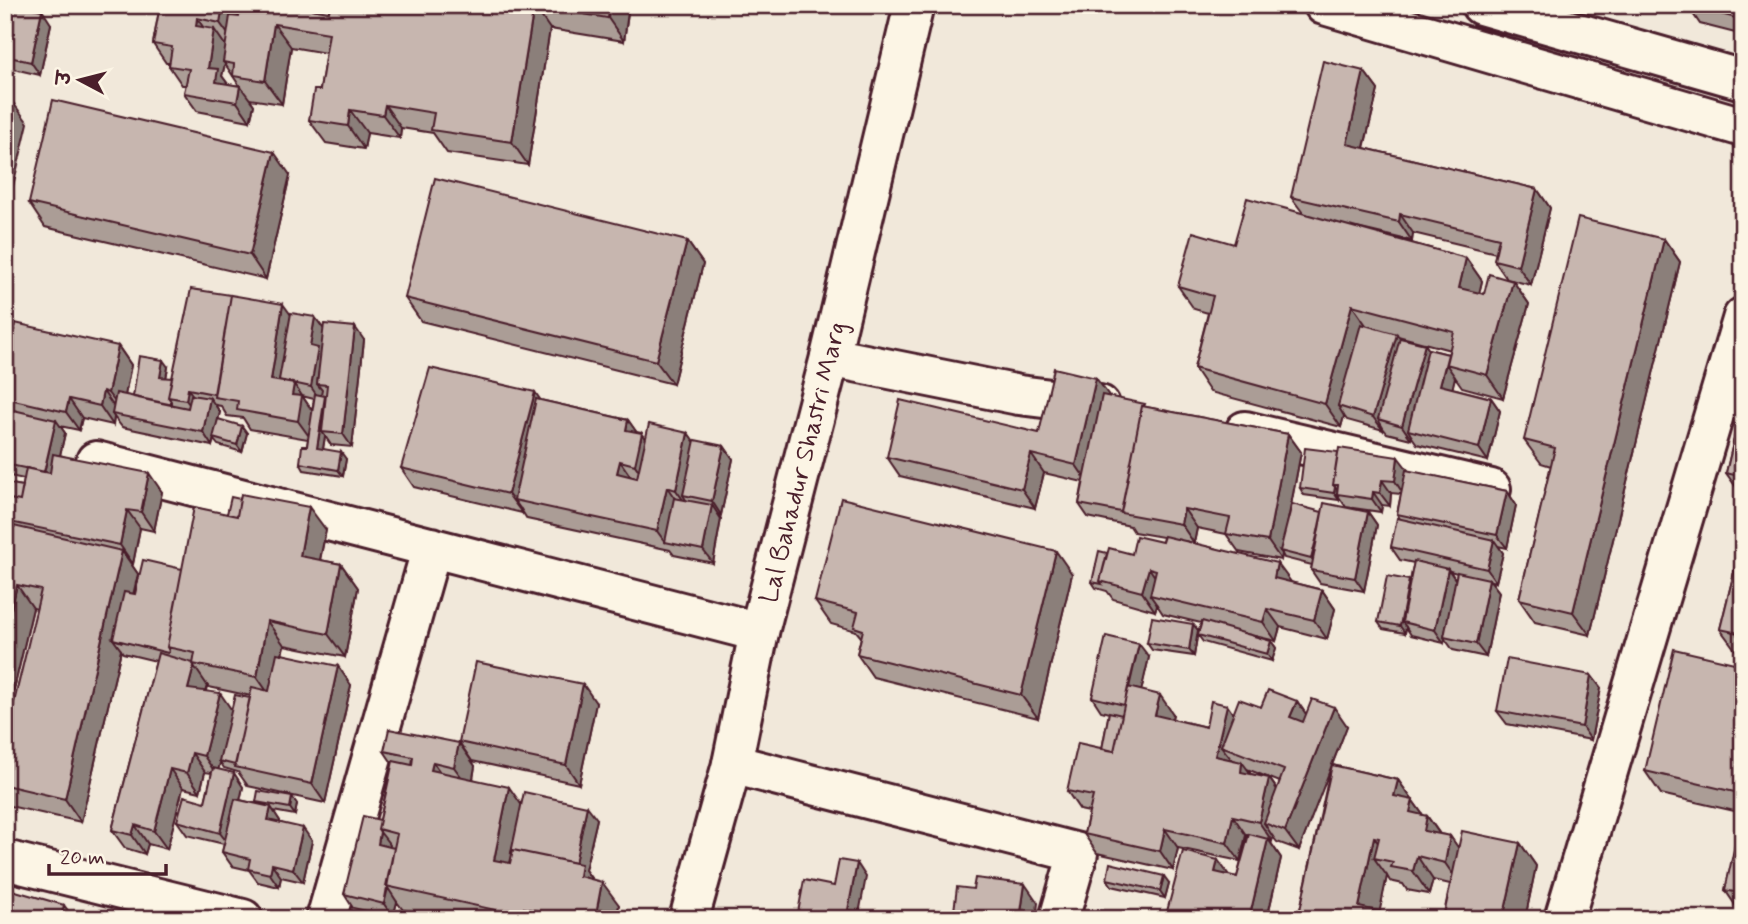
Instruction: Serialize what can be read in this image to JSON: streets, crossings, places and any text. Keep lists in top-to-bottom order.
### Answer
{
  "streets": {
    "street": ["Lal Bahadur Shastri Marg"]
  },
  "scale_bar": "20 m",
  "north": "left"
}
